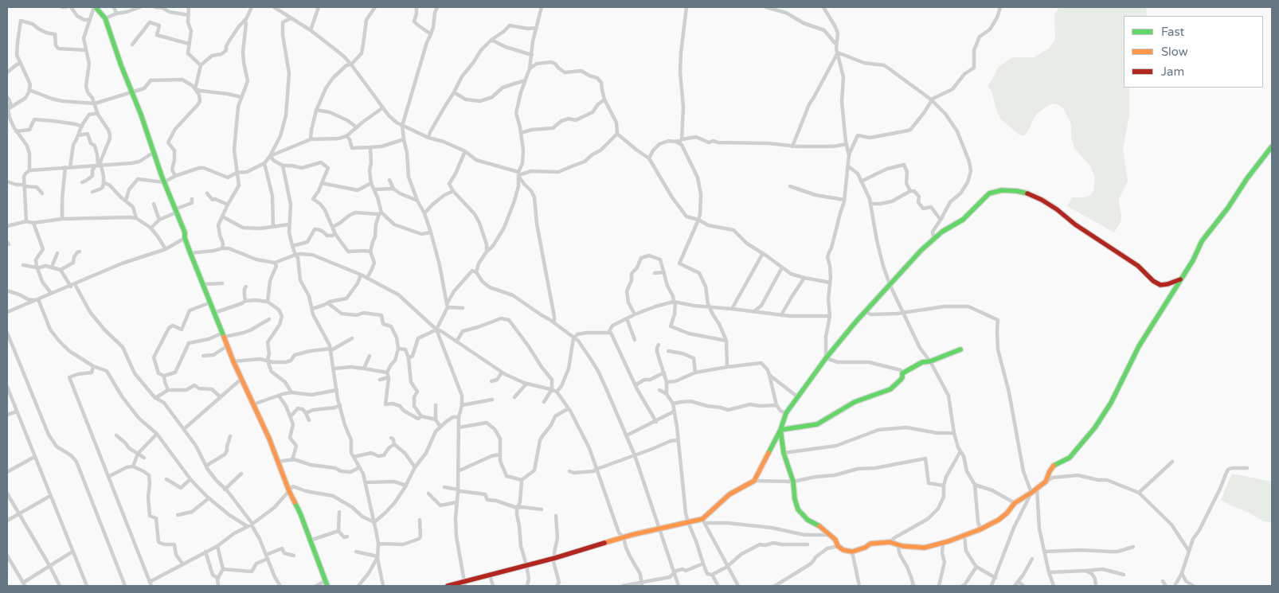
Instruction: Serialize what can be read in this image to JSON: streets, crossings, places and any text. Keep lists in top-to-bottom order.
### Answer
{
  "legend": ["Fast", "Slow", "Jam"]
}
